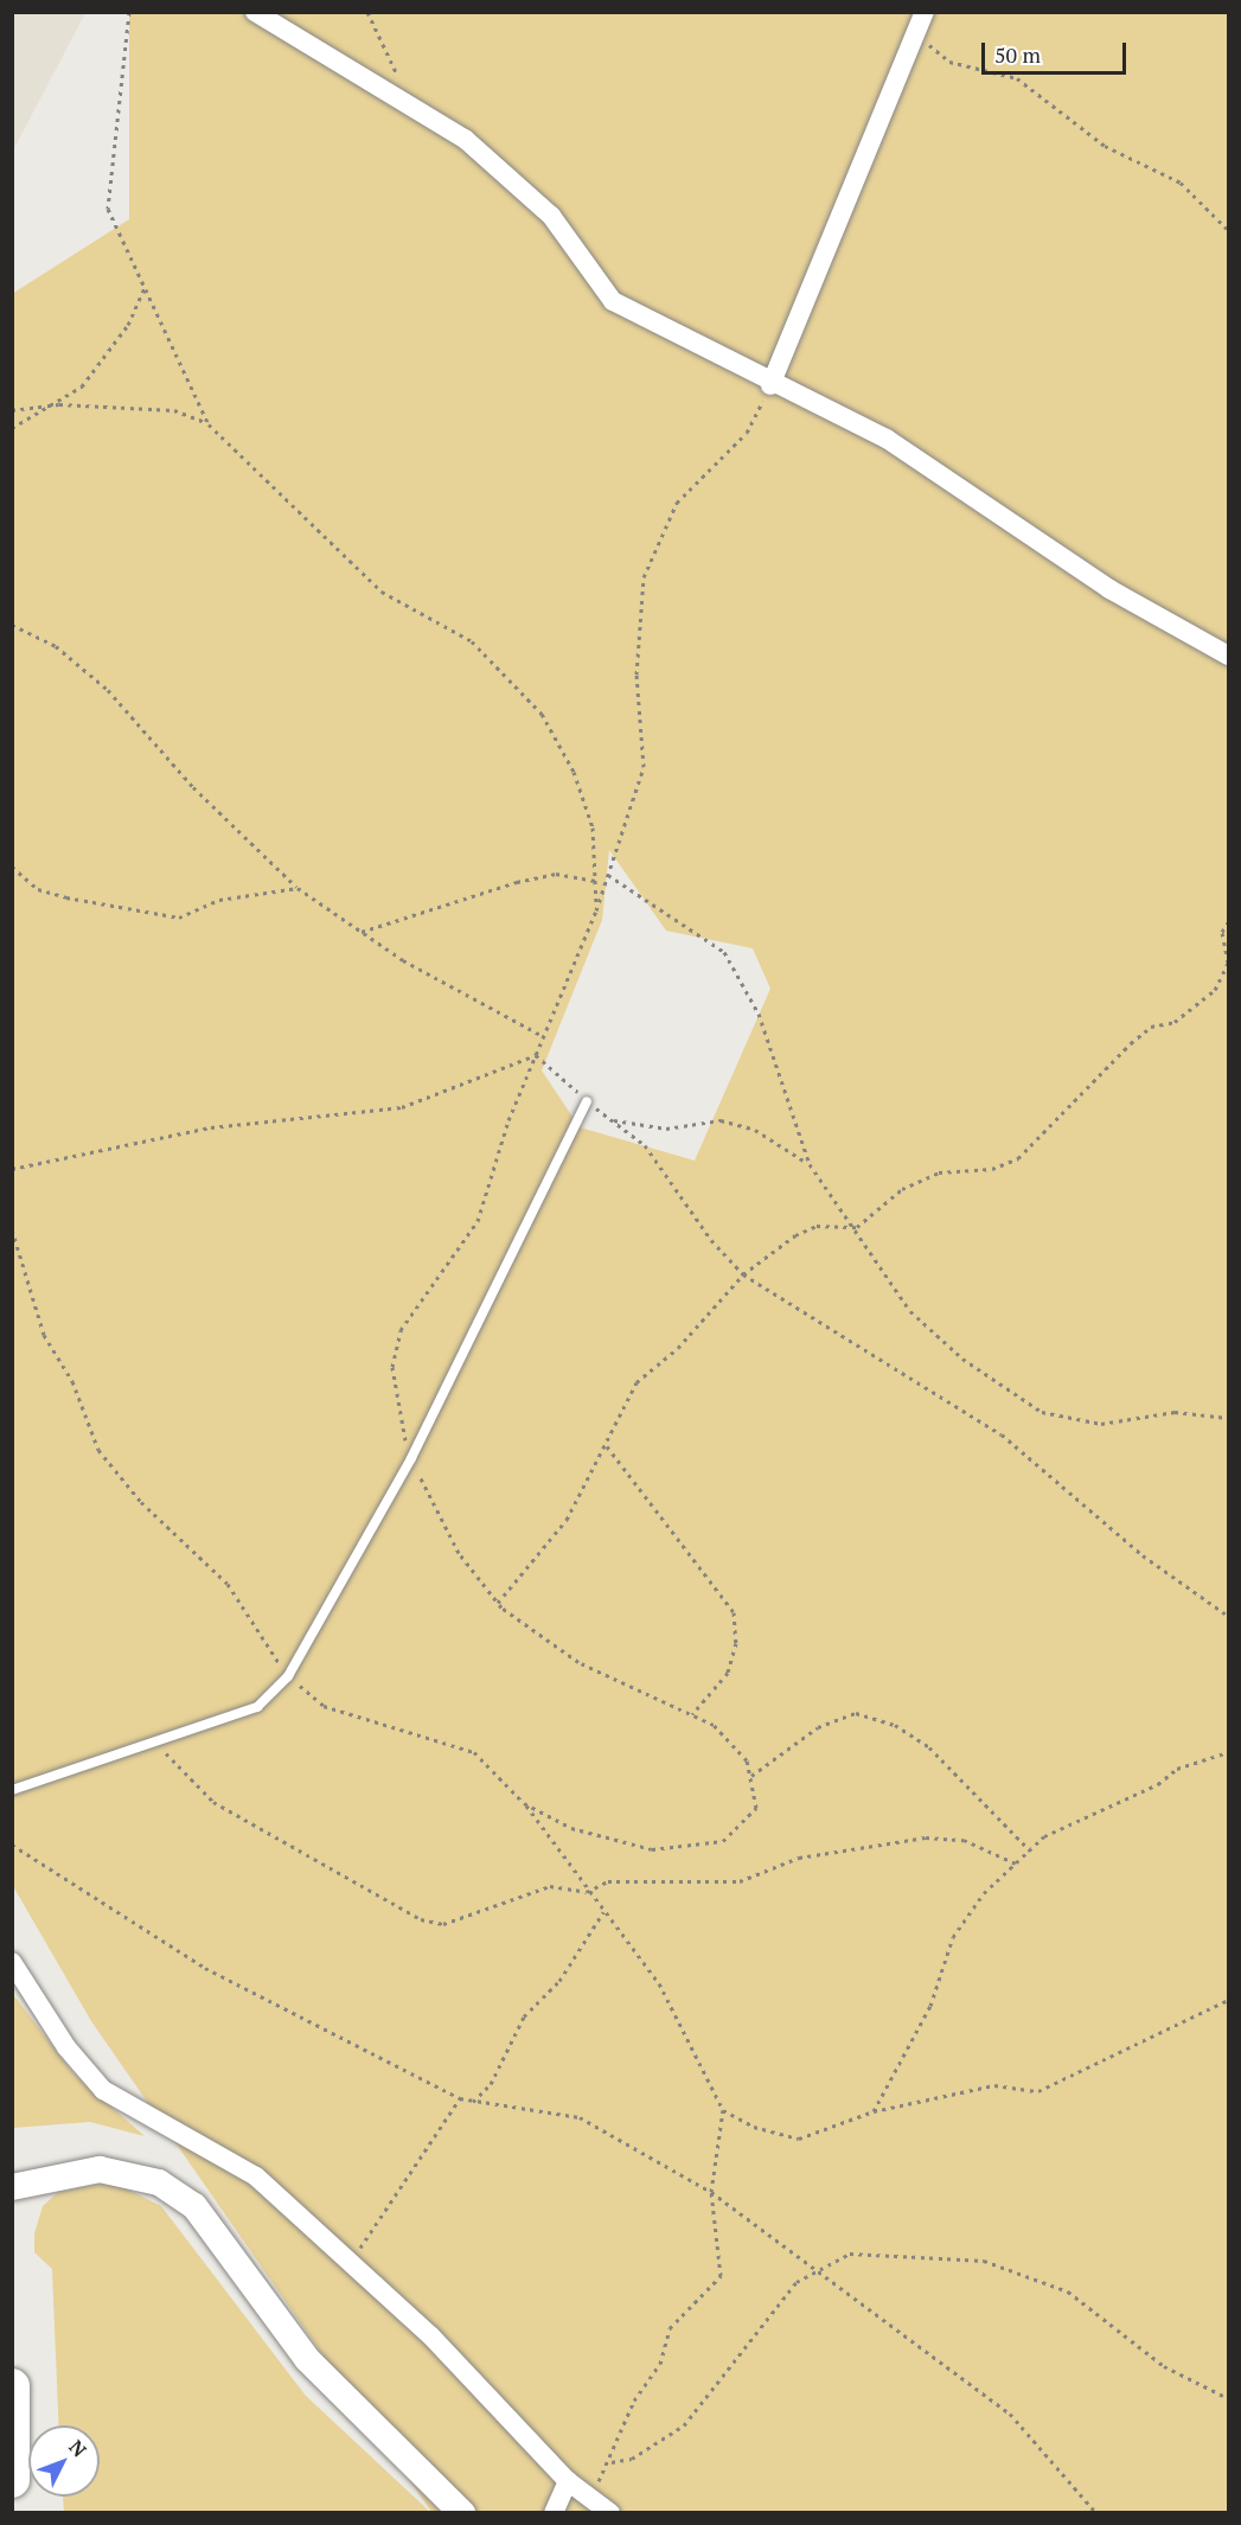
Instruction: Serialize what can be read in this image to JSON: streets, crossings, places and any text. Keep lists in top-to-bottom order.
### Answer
{
  "scale_bar": "50 m",
  "north": "top right"
}
